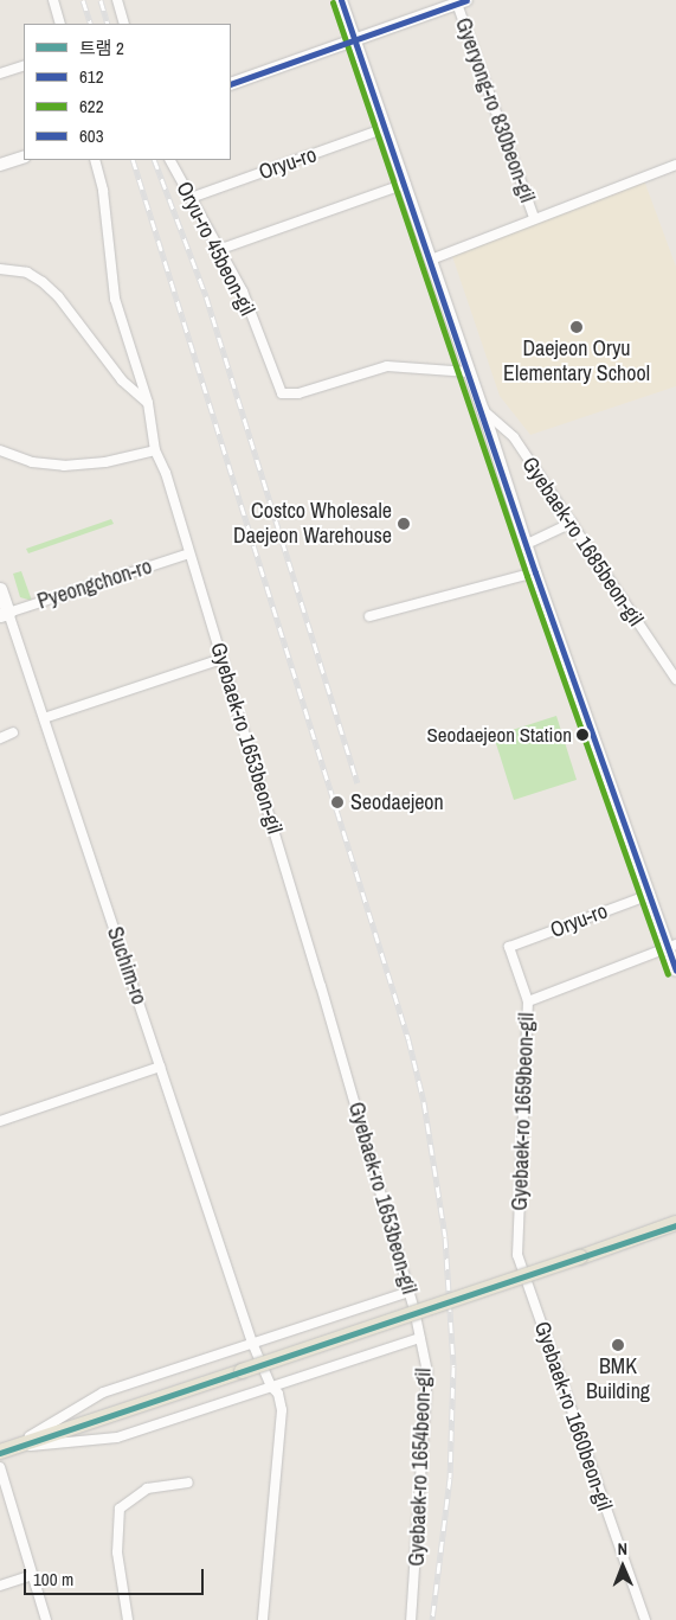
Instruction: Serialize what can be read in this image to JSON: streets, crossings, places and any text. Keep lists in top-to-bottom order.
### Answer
{
  "streets": {
    "main road": ["Suchim-ro"],
    "street": [
      "Gyeryong-ro 830beon-gil",
      "Oryu-ro",
      "Oryu-ro 45beon-gil",
      "Gyebaek-ro 1685beon-gil",
      "Pyeongchon-ro",
      "Gyebaek-ro 1653beon-gil",
      "Gyebaek-ro 1659beon-gil",
      "Gyebaek-ro 1660beon-gil",
      "Gyebaek-ro 1654beon-gil"
    ]
  },
  "crossings": [
    ["Oryu-ro", "Oryu-ro 45beon-gil"],
    ["Oryu-ro", "Gyebaek-ro 1659beon-gil"],
    ["Pyeongchon-ro", "Gyebaek-ro 1653beon-gil"],
    ["Pyeongchon-ro", "Suchim-ro"],
    ["Gyebaek-ro 1653beon-gil", "Gyebaek-ro 1654beon-gil"],
    ["Gyebaek-ro 1659beon-gil", "Gyebaek-ro 1660beon-gil"]
  ],
  "places": [
    "Daejeon Oryu Elementary School",
    "Costco Wholesale Daejeon Warehouse",
    "Seodaejeon Station",
    "Seodaejeon",
    "BMK Building"
  ],
  "lines": [
    "transit line 612",
    "transit line 603",
    "transit line 622",
    "tram line 2"
  ],
  "legend": [
    "트램 2",
    "612",
    "622",
    "603"
  ],
  "scale_bar": "100 m",
  "north": "top"
}
